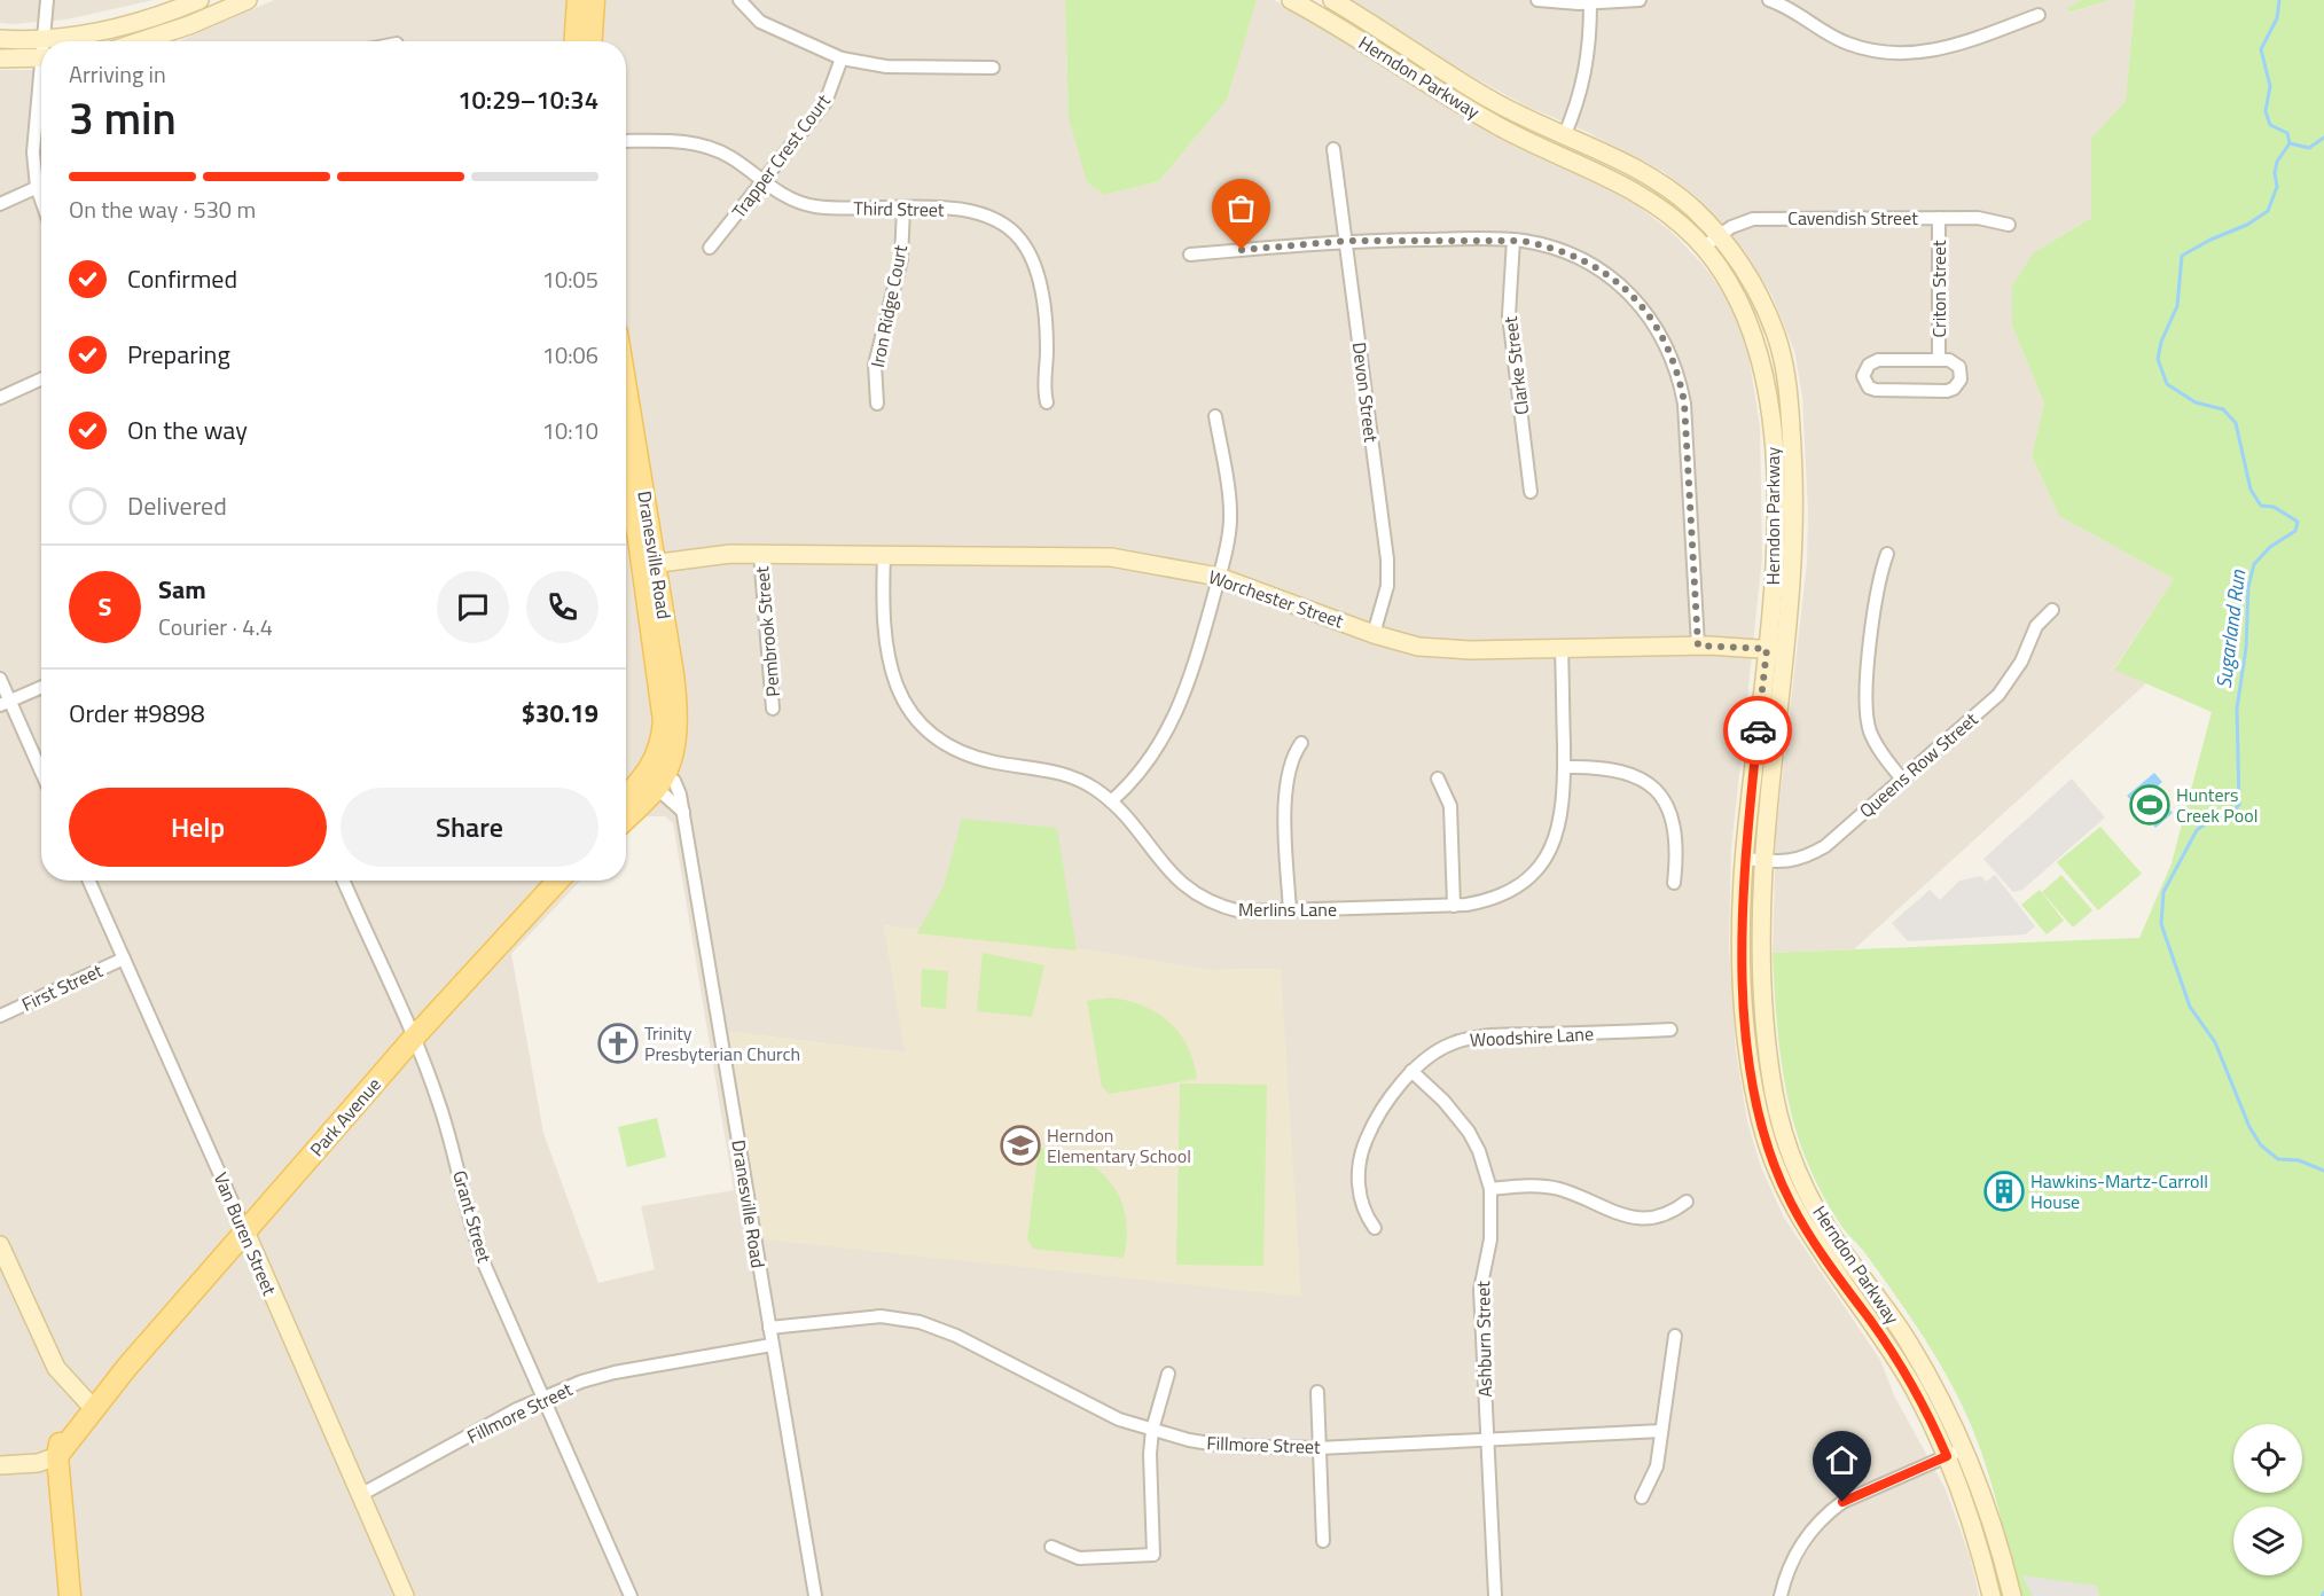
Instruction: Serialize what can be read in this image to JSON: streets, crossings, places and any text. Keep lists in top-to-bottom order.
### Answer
{
  "streets": {
    "main road": [
      "Herndon Parkway",
      "Dranesville Road",
      "Worchester Street",
      "Park Avenue",
      "Van Buren Street"
    ],
    "street": [
      "Trapper Crest Court",
      "Third Street",
      "Cavendish Street",
      "Criton Street",
      "Iron Ridge Court",
      "Clarke Street",
      "Devon Street",
      "Pembrook Street",
      "Queens Row Street",
      "Merlins Lane",
      "First Street",
      "Woodshire Lane",
      "Grant Street",
      "Ashburn Street",
      "Fillmore Street"
    ]
  },
  "crossings": [
    ["Herndon Parkway", "Cavendish Street"],
    ["Herndon Parkway", "Worchester Street"],
    ["Herndon Parkway", "Queens Row Street"],
    ["Trapper Crest Court", "Third Street"],
    ["Third Street", "Iron Ridge Court"],
    ["Cavendish Street", "Criton Street"],
    ["Devon Street", "Worchester Street"],
    ["Dranesville Road", "Worchester Street"],
    ["Dranesville Road", "Fillmore Street"],
    ["Worchester Street", "Pembrook Street"],
    ["Worchester Street", "Merlins Lane"],
    ["First Street", "Van Buren Street"],
    ["Woodshire Lane", "Ashburn Street"],
    ["Park Avenue", "Grant Street"],
    ["Park Avenue", "Van Buren Street"],
    ["Grant Street", "Fillmore Street"],
    ["Van Buren Street", "Fillmore Street"],
    ["Ashburn Street", "Fillmore Street"]
  ],
  "water": ["Sugarland Run"],
  "places": {
    "sports": ["Hunters Creek Pool"],
    "church": ["Trinity Presbyterian Church"],
    "school or university": ["Herndon Elementary School"],
    "building": ["Hawkins-Martz-Carroll House"]
  },
  "page": {
    "heading": ["3 min", "Arriving in", "10:29–10:34"],
    "panel": [
      "Sam",
      "Courier · 4.4",
      "Order #9898",
      "$30.19"
    ],
    "bar": "On the way · 530 m",
    "list": [
      ["Confirmed", "10:05"],
      ["Preparing", "10:06"],
      ["On the way", "10:10"],
      "Delivered"
    ],
    "round": "S",
    "buttons": ["Help", "Share"]
  }
}
